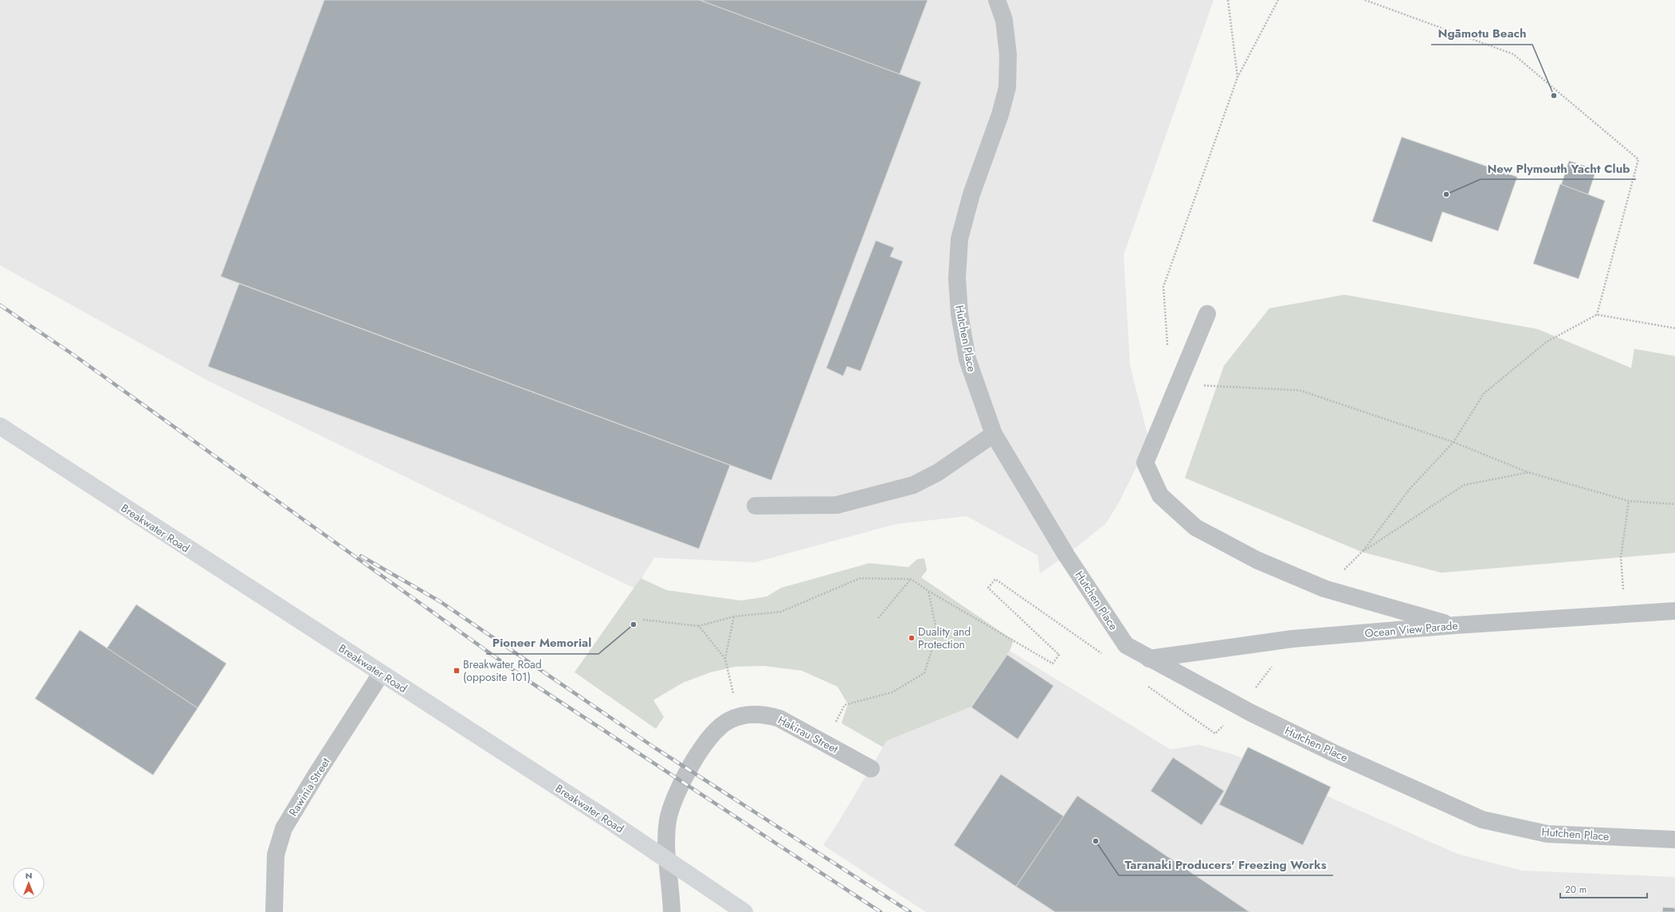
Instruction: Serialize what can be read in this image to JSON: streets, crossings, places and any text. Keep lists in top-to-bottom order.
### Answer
{
  "streets": {
    "highway": ["Breakwater Road"],
    "street": [
      "Hutchen Place",
      "Ocean View Parade",
      "Hakirau Street",
      "Rawinia Street"
    ]
  },
  "crossings": [
    ["Hutchen Place", "Ocean View Parade"],
    ["Breakwater Road", "Hakirau Street"],
    ["Breakwater Road", "Rawinia Street"]
  ],
  "places": {
    "other": [
      "Ngāmotu Beach",
      "New Plymouth Yacht Club",
      "Pioneer Memorial",
      "Duality and Protection",
      "Taranaki Producers' Freezing Works"
    ],
    "transit": ["Breakwater Road (opposite 101)"]
  },
  "scale_bar": "20 m",
  "north": "top"
}
